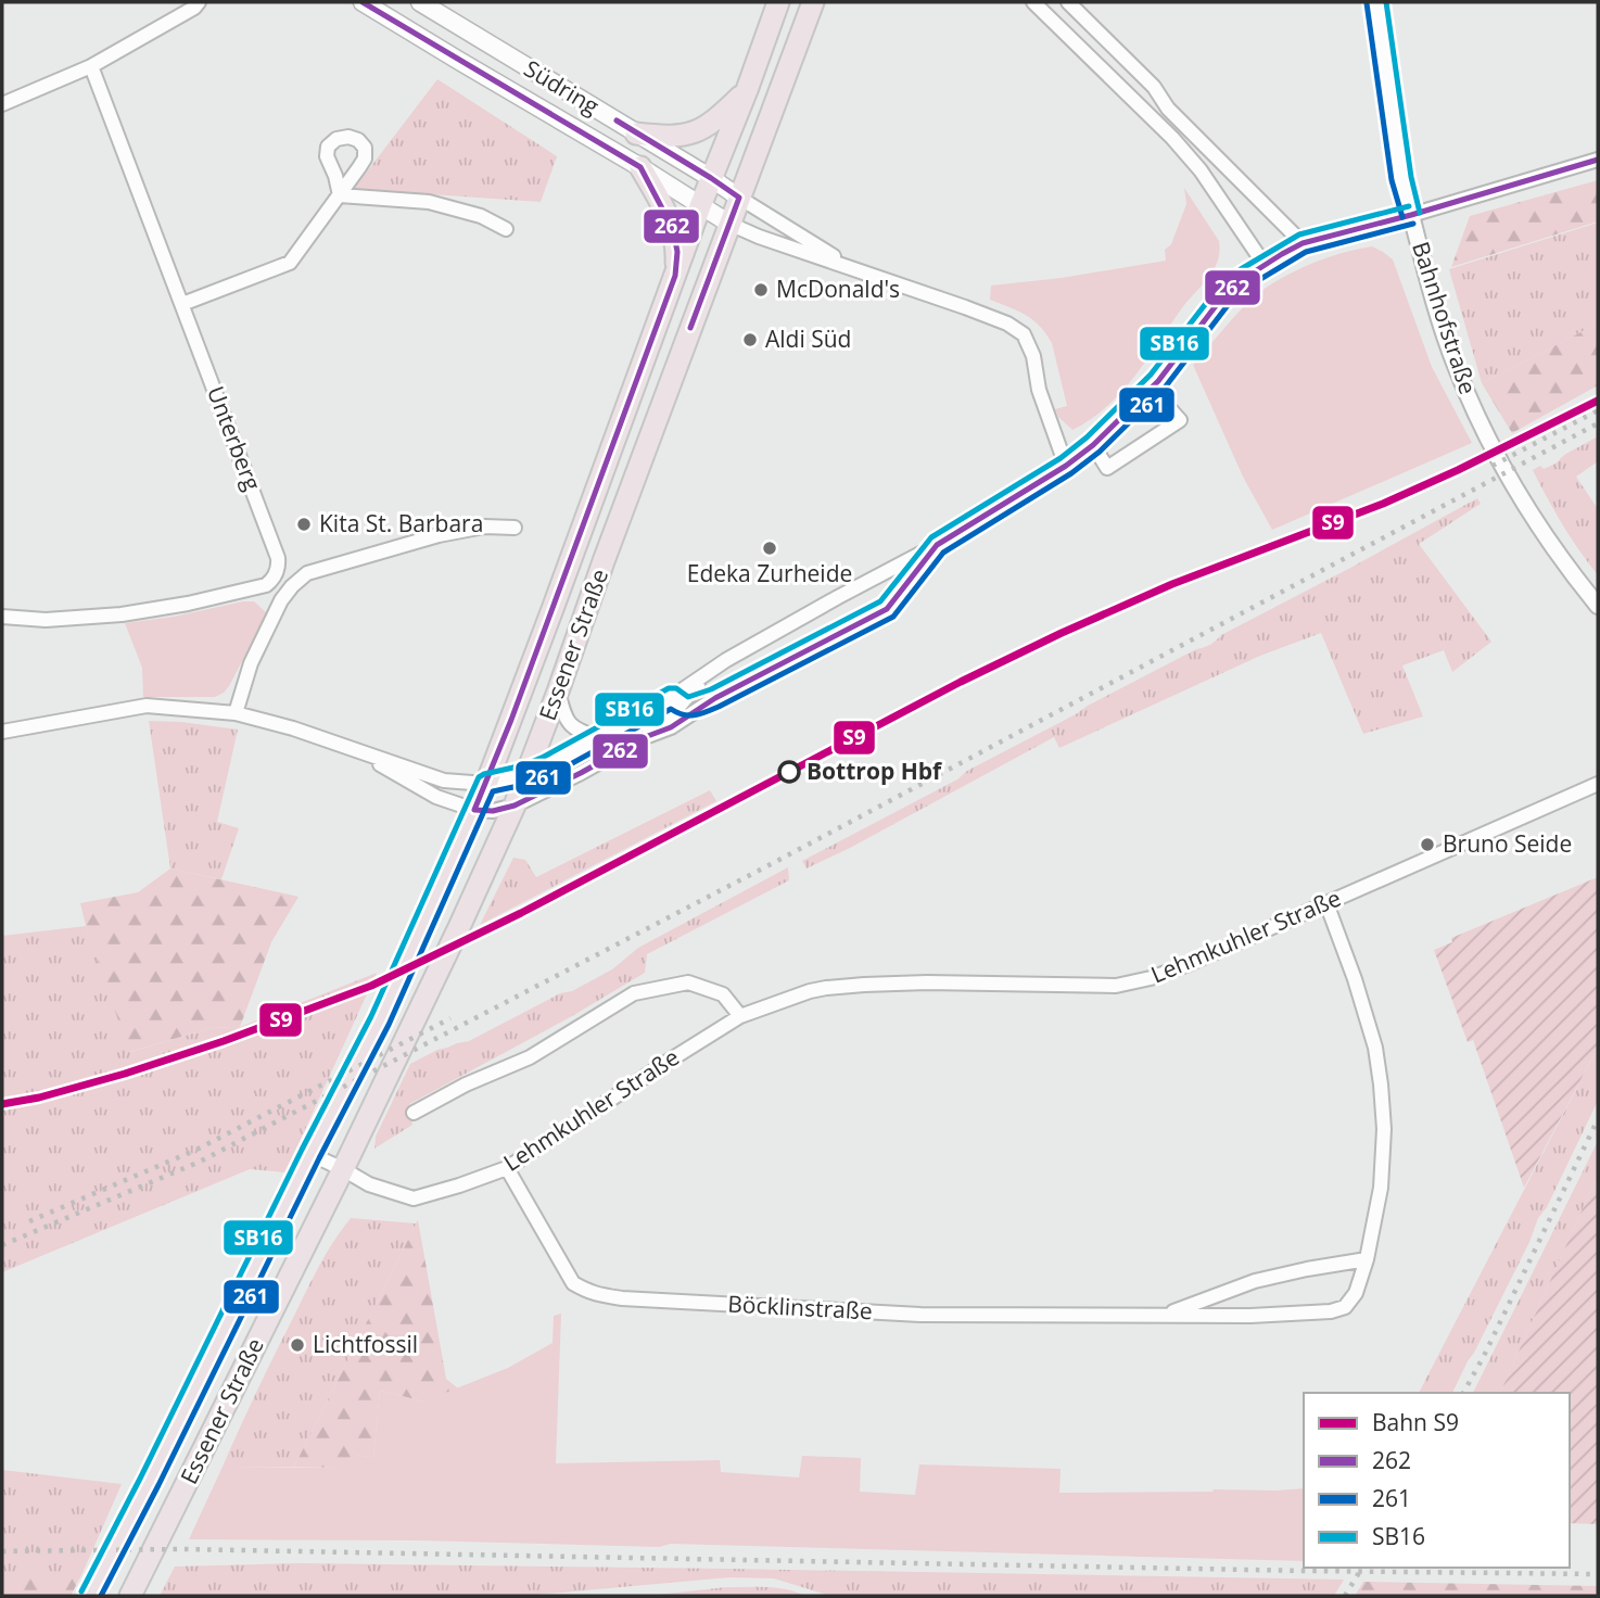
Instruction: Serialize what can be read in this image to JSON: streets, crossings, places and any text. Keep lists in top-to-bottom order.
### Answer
{
  "streets": {
    "main road": ["Südring", "Essener Straße"],
    "street": [
      "Bahnhofstraße",
      "Unterberg",
      "Lehmkuhler Straße",
      "Böcklinstraße"
    ]
  },
  "crossings": [
    ["Südring", "Essener Straße"],
    ["Essener Straße", "Lehmkuhler Straße"],
    ["Lehmkuhler Straße", "Böcklinstraße"]
  ],
  "places": [
    "McDonald's",
    "Aldi Süd",
    "Kita St. Barbara",
    "Edeka Zurheide",
    "Bottrop Hbf",
    "Bruno Seide",
    "Lichtfossil"
  ],
  "lines": [
    "transit line 262",
    "transit line SB16",
    "transit line 261",
    "rail line S9"
  ],
  "legend": [
    "Bahn S9",
    "262",
    "261",
    "SB16"
  ]
}
